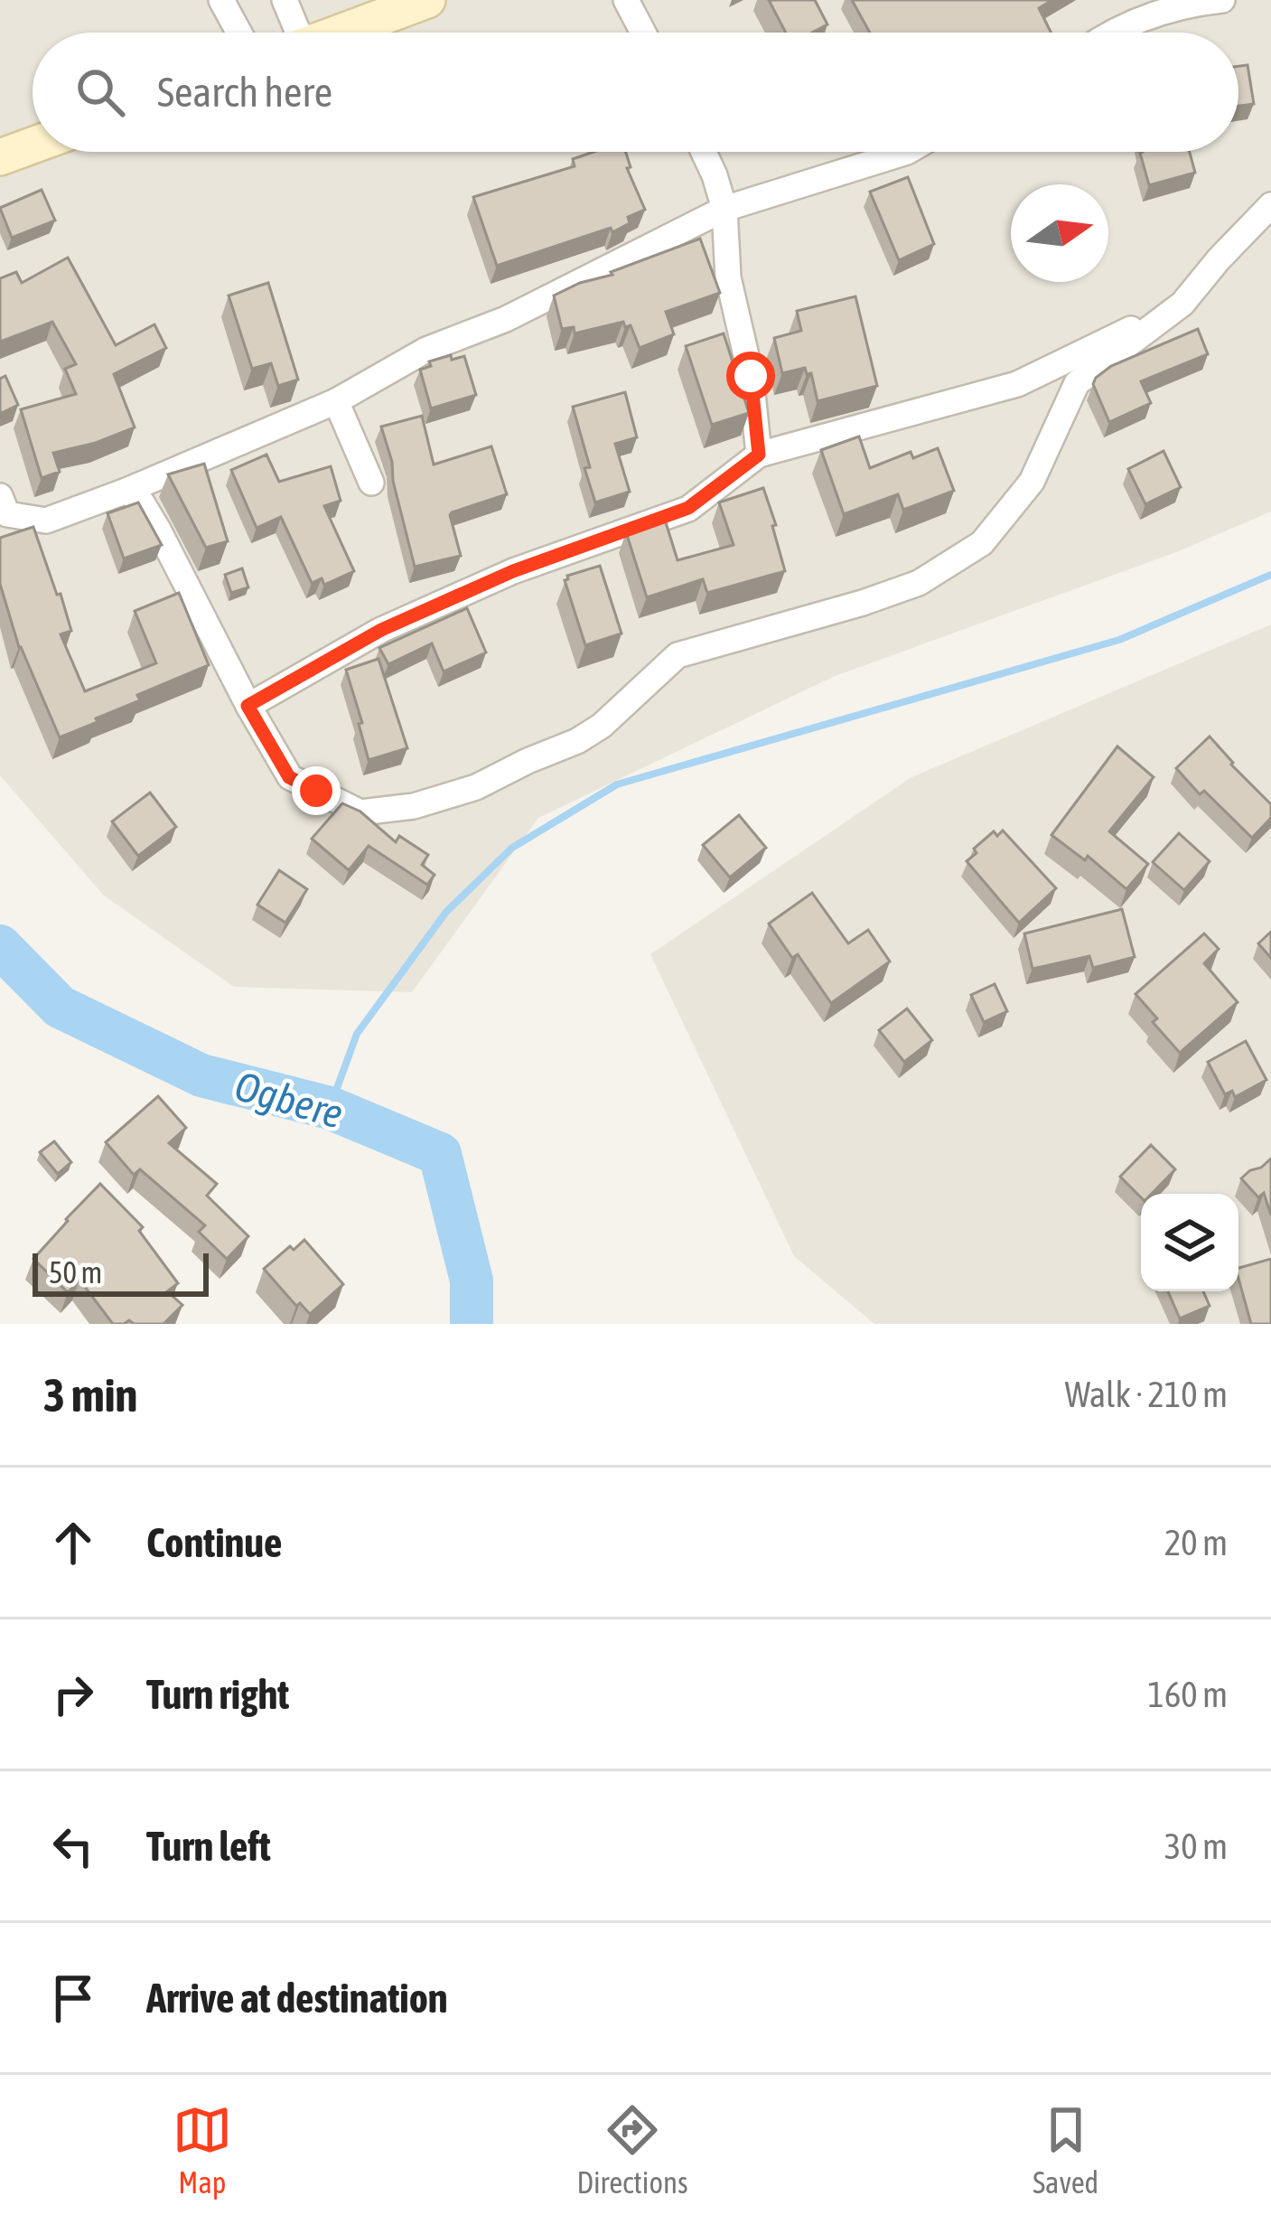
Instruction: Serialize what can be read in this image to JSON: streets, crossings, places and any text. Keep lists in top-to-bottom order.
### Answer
{
  "water": ["Ogbere"],
  "scale_bar": "50 m",
  "north": "right",
  "page": {
    "search": "Search here",
    "scale": "50 m",
    "heading": ["3 min", "Walk · 210 m"],
    "list": [
      ["Continue", "20 m"],
      ["Turn right", "160 m"],
      ["Turn left", "30 m"],
      "Arrive at destination"
    ],
    "nav": ["Map", "Directions", "Saved"]
  }
}
